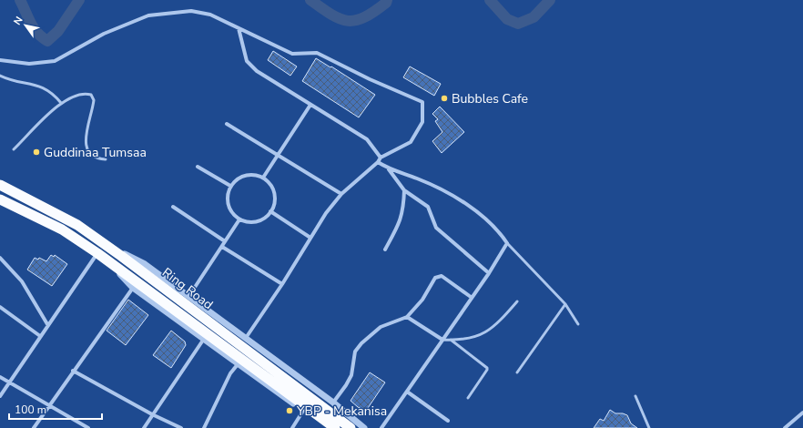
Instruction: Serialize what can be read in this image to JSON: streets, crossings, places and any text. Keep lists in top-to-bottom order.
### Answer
{
  "streets": {
    "highway": ["Ring Road"]
  },
  "places": ["Bubbles Cafe", "Guddinaa Tumsaa", "YBP - Mekanisa"],
  "scale_bar": "100 m",
  "north": "top left"
}
